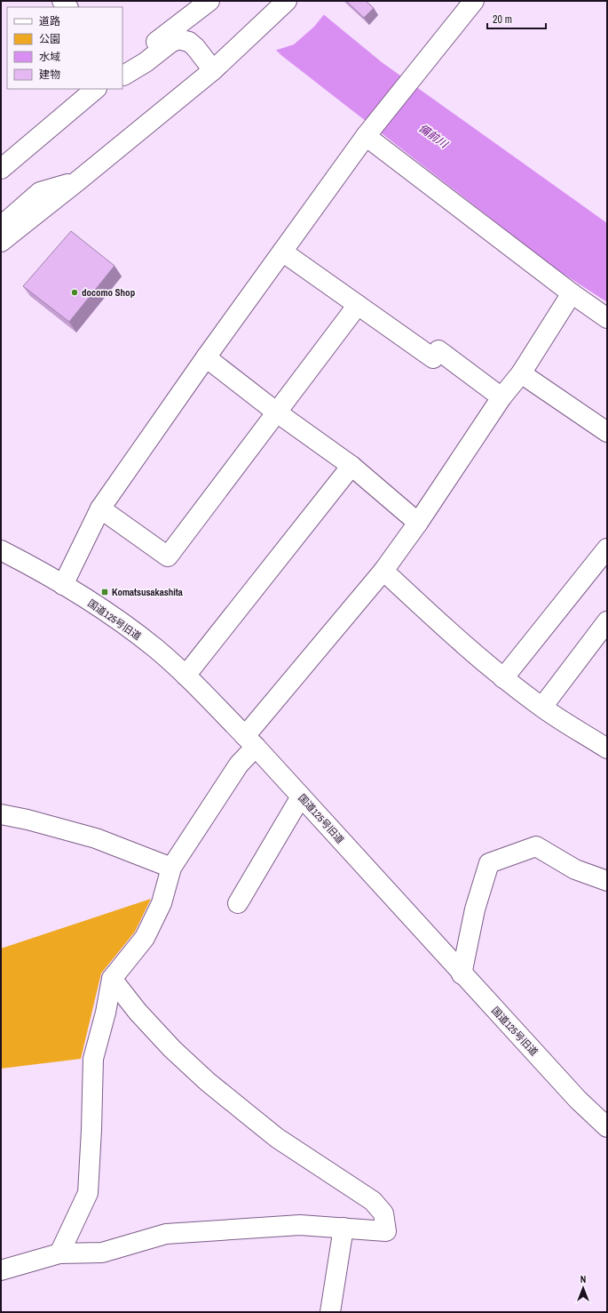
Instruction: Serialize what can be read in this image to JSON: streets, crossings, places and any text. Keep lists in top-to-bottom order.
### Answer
{
  "streets": {
    "street": ["国道125号旧道"]
  },
  "water": ["備前川"],
  "places": {
    "other": ["docomo Shop"],
    "transit": ["Komatsusakashita"]
  },
  "legend": [
    "道路",
    "公園",
    "水域",
    "建物"
  ],
  "scale_bar": "20 m",
  "north": "top"
}
